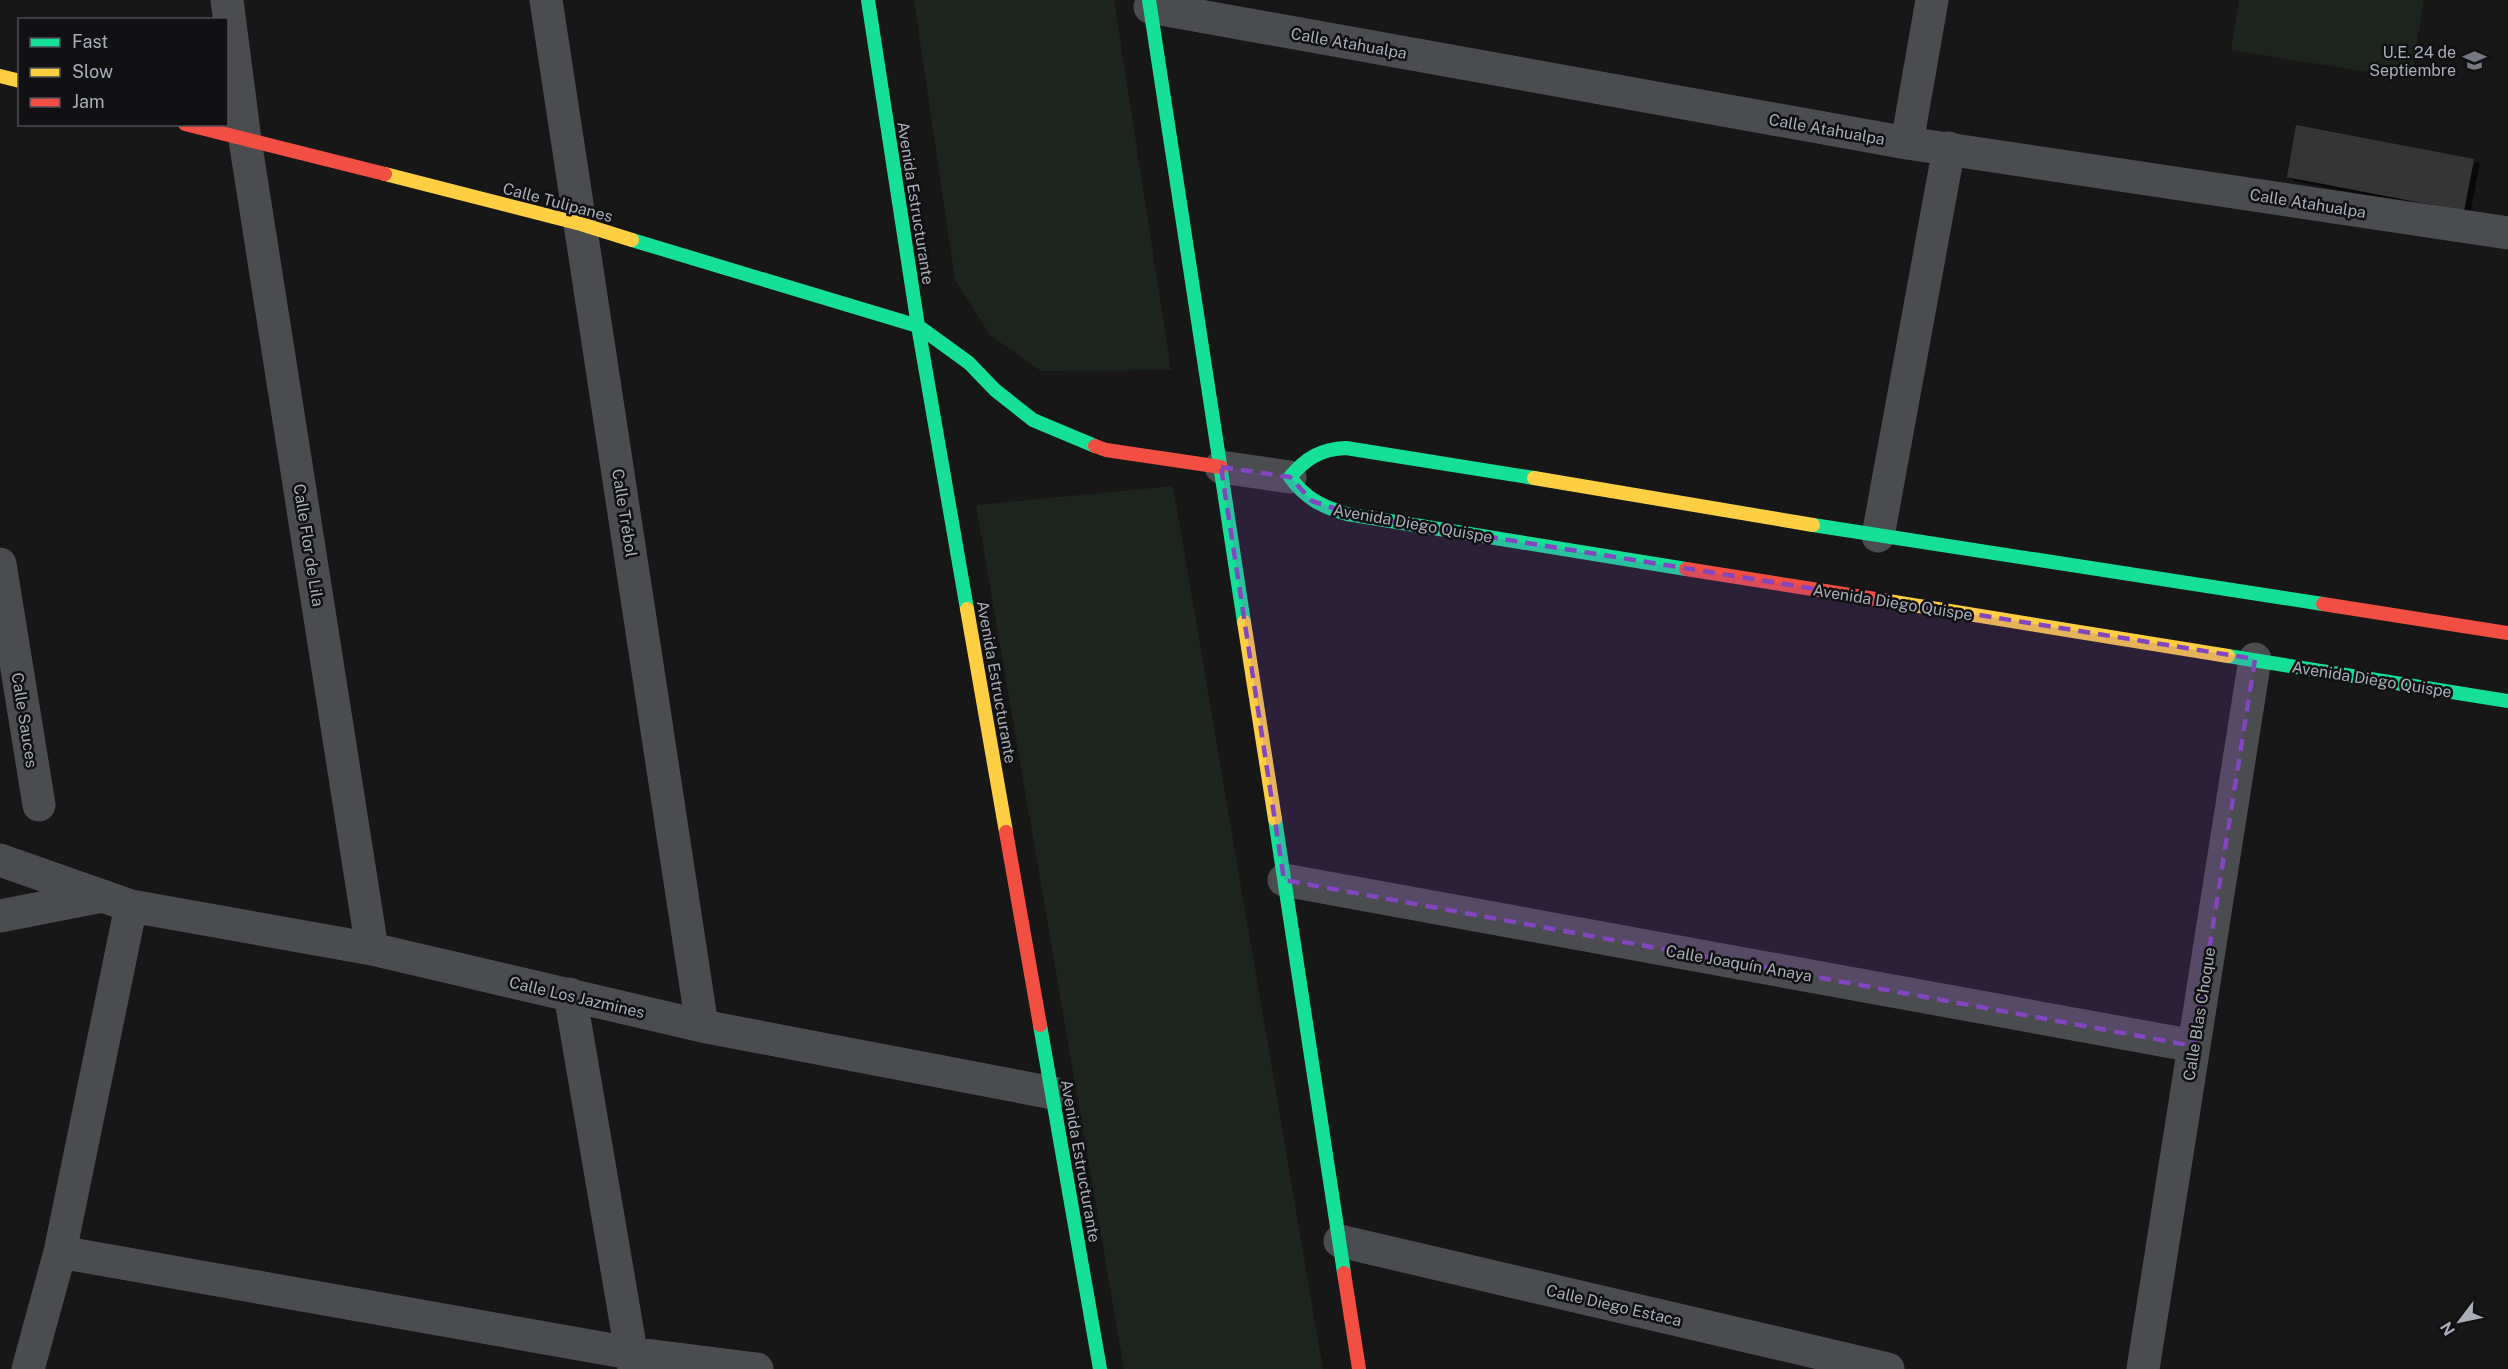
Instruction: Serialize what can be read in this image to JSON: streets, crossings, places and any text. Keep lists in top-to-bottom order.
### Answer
{
  "streets": {
    "street": [
      "Calle Atahualpa",
      "Calle Tulipanes",
      "Avenida Estructurante",
      "Calle Trébol",
      "Avenida Diego Quispe",
      "Calle Flor de Lila",
      "Calle Sauces",
      "Calle Joaquín Anaya",
      "Calle Los Jazmines",
      "Calle Blas Choque",
      "Calle Diego Estaca"
    ]
  },
  "crossings": [
    ["Calle Tulipanes", "Avenida Estructurante"],
    ["Calle Tulipanes", "Calle Trébol"],
    ["Calle Tulipanes", "Calle Flor de Lila"],
    ["Avenida Estructurante", "Calle Los Jazmines"],
    ["Calle Trébol", "Calle Los Jazmines"],
    ["Avenida Diego Quispe", "Calle Blas Choque"],
    ["Calle Flor de Lila", "Calle Los Jazmines"],
    ["Calle Joaquín Anaya", "Calle Blas Choque"]
  ],
  "places": {
    "school or university": ["U.E. 24 de Septiembre"]
  },
  "legend": ["Fast", "Slow", "Jam"],
  "north": "bottom left"
}
